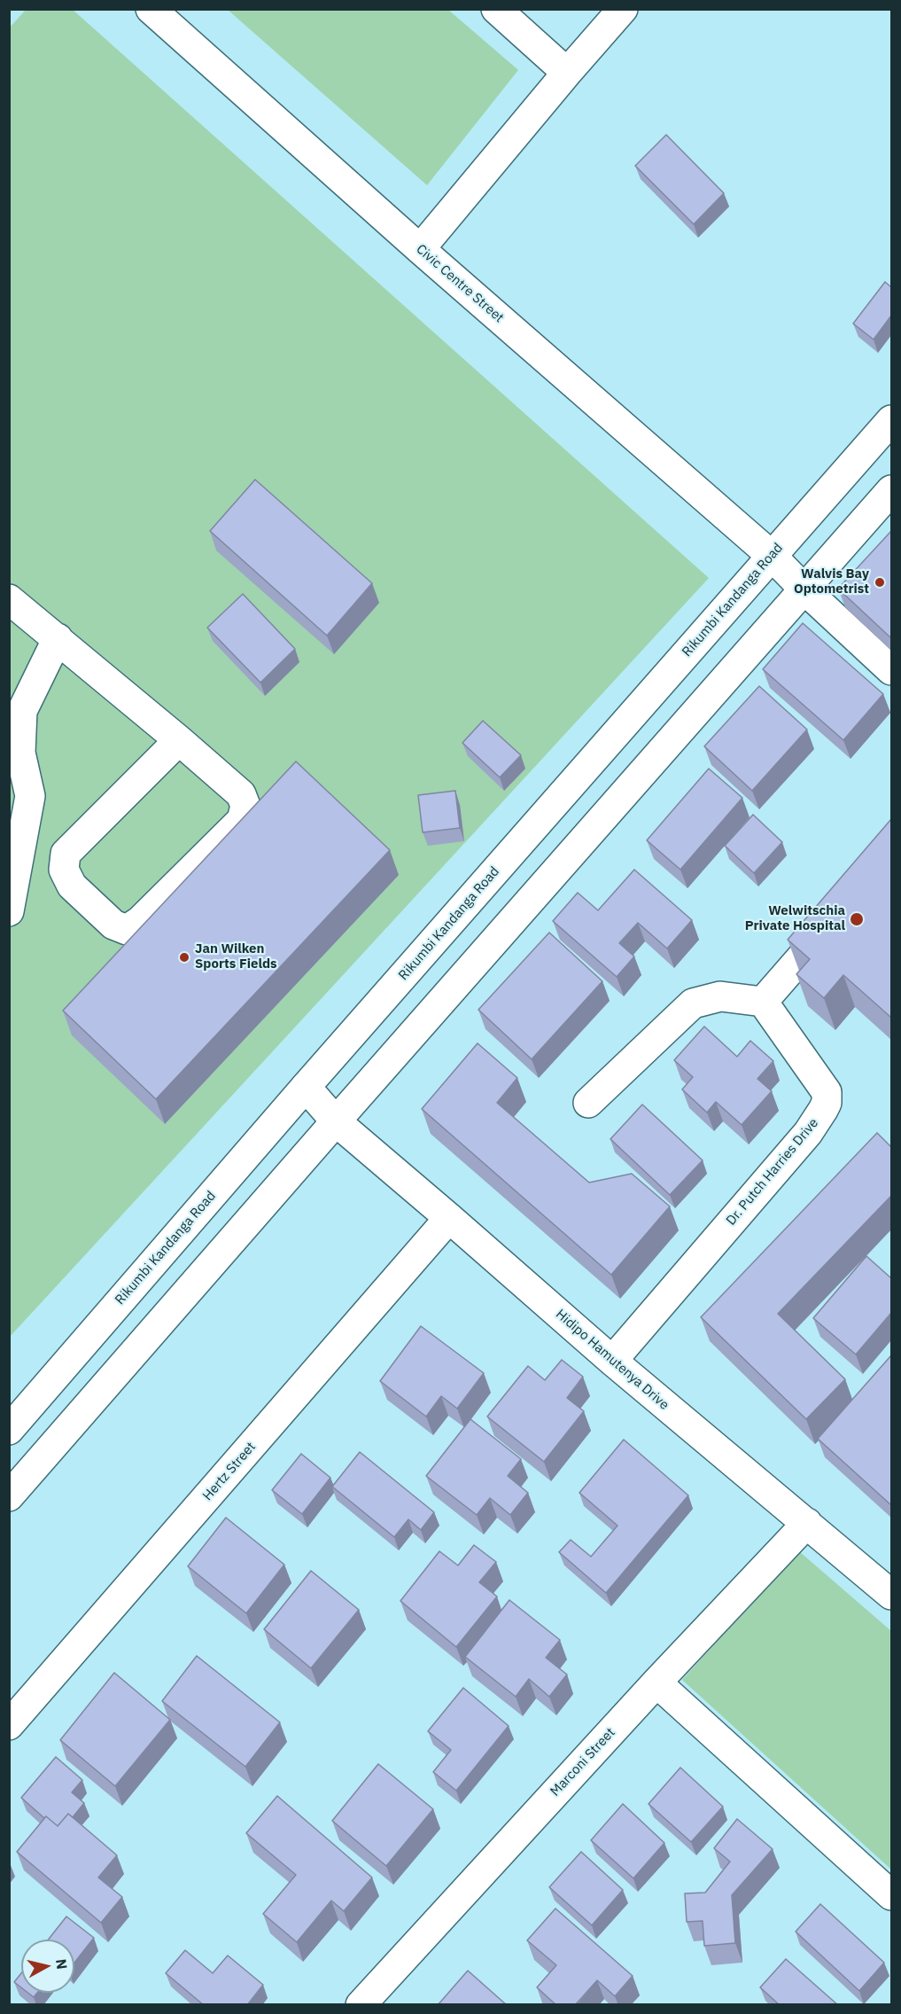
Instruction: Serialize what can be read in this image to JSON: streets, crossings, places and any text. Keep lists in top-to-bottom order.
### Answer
{
  "streets": {
    "street": [
      "Civic Centre Street",
      "Rikumbi Kandanga Road",
      "Dr. Putch Harries Drive",
      "Hidipo Hamutenya Drive",
      "Hertz Street",
      "Marconi Street"
    ]
  },
  "crossings": [
    ["Civic Centre Street", "Rikumbi Kandanga Road"],
    ["Rikumbi Kandanga Road", "Hidipo Hamutenya Drive"],
    ["Dr. Putch Harries Drive", "Hidipo Hamutenya Drive"],
    ["Hidipo Hamutenya Drive", "Hertz Street"],
    ["Hidipo Hamutenya Drive", "Marconi Street"]
  ],
  "places": ["Walvis Bay Optometrist", "Welwitschia Private Hospital", "Jan Wilken Sports Fields"],
  "north": "right"
}
